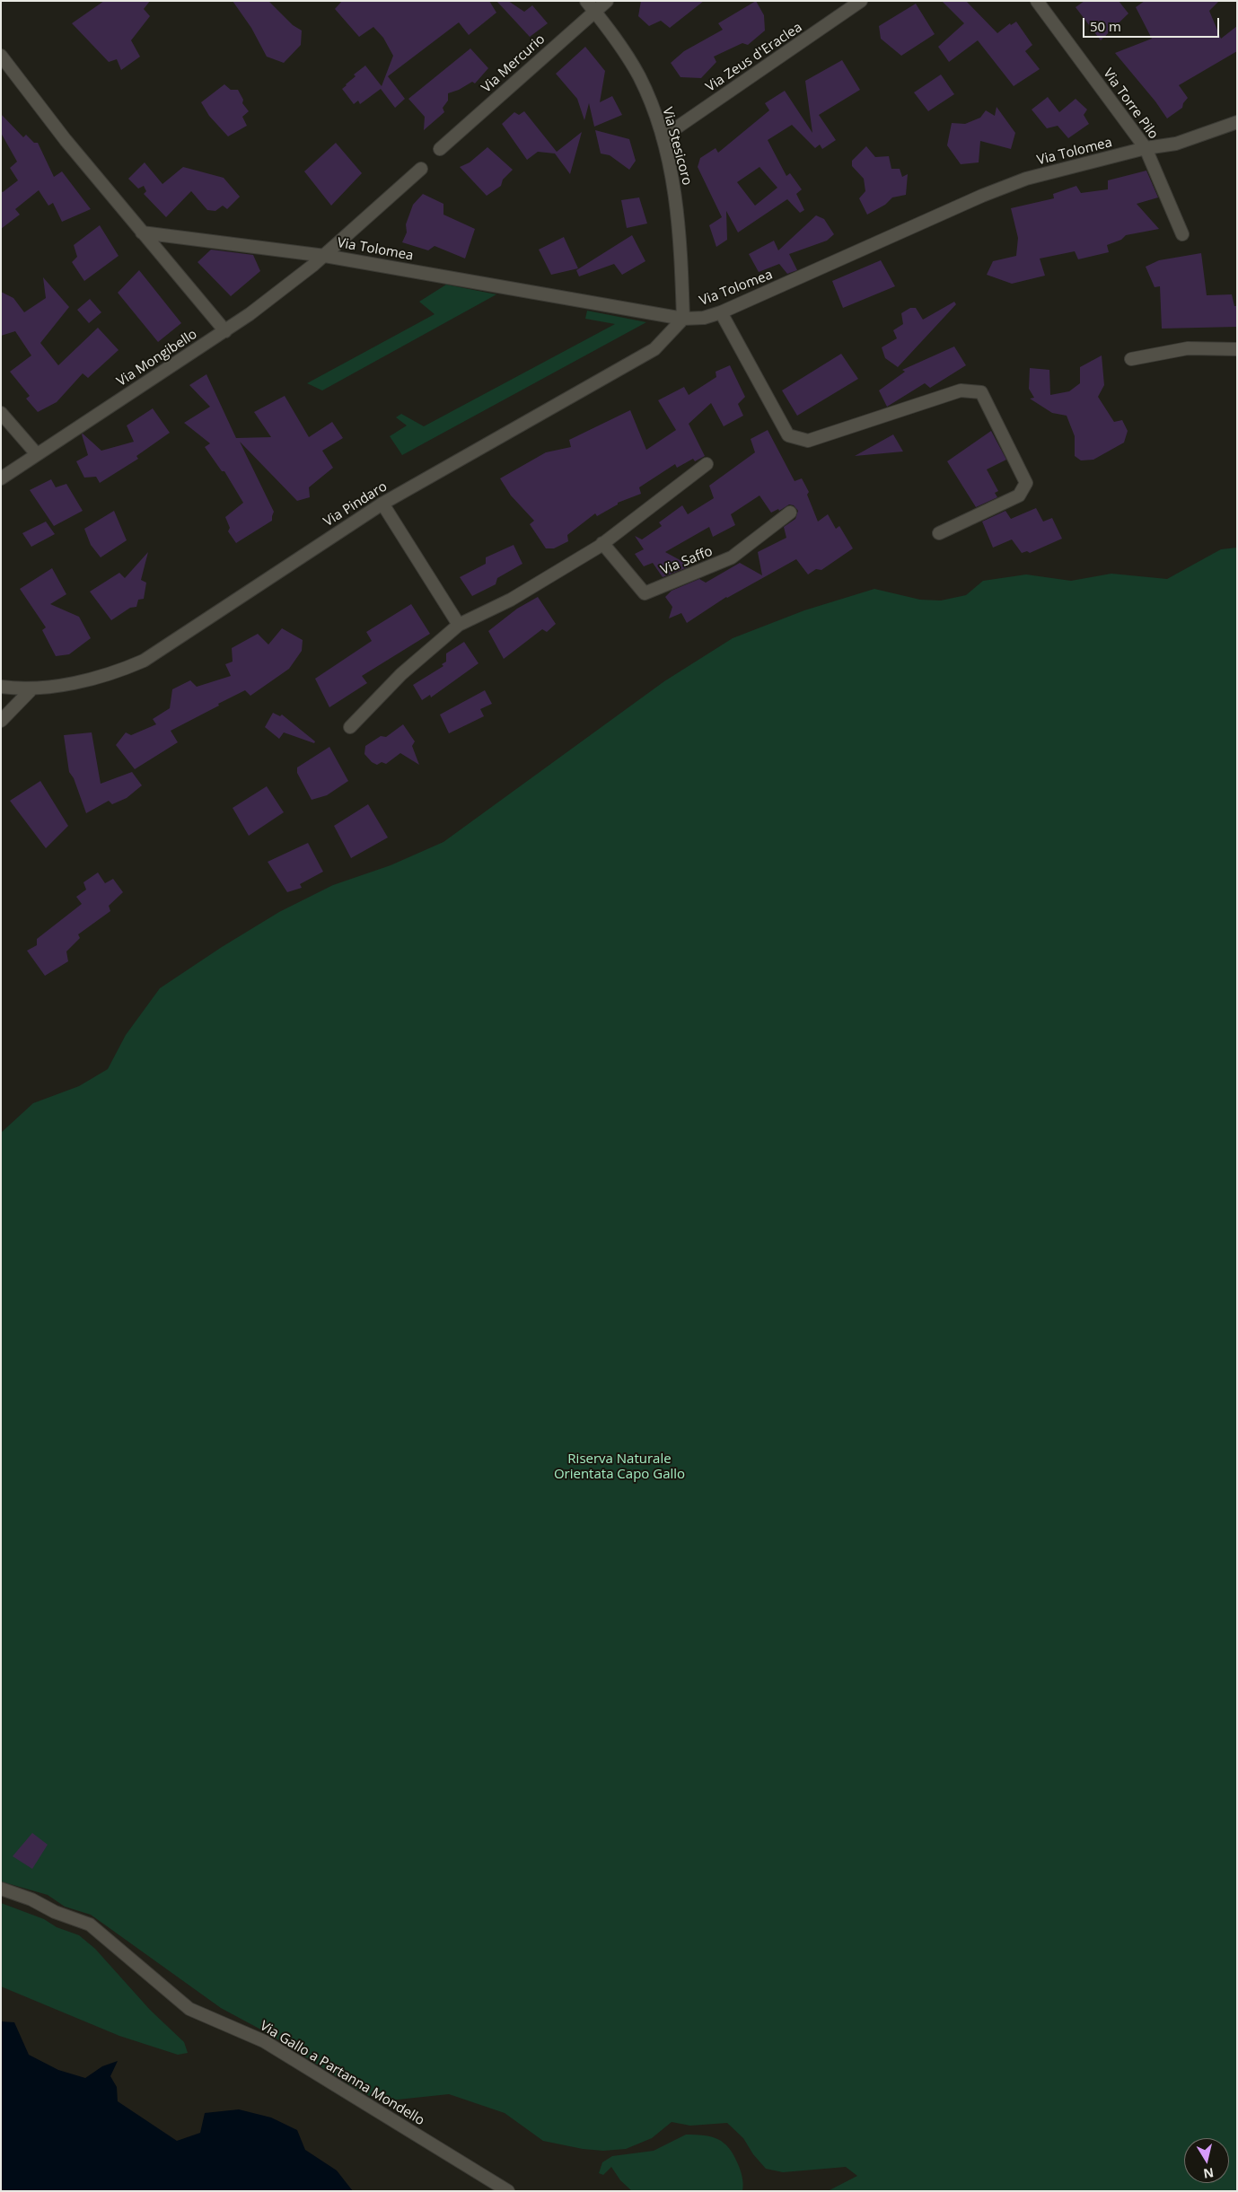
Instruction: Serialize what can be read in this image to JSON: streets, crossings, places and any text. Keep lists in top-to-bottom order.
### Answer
{
  "streets": {
    "street": [
      "Via Zeus d'Eraclea",
      "Via Mercurio",
      "Via Torre Pilo",
      "Via Stesicoro",
      "Via Tolomea",
      "Via Mongibello",
      "Via Pindaro",
      "Via Saffo",
      "Via Gallo a Partanna Mondello"
    ]
  },
  "crossings": [
    ["Via Zeus d'Eraclea", "Via Stesicoro"],
    ["Via Mercurio", "Via Stesicoro"],
    ["Via Torre Pilo", "Via Tolomea"],
    ["Via Stesicoro", "Via Tolomea"],
    ["Via Stesicoro", "Via Pindaro"],
    ["Via Tolomea", "Via Mongibello"],
    ["Via Tolomea", "Via Pindaro"]
  ],
  "parks": ["Riserva Naturale Orientata Capo Gallo"],
  "scale_bar": "50 m",
  "north": "bottom"
}
